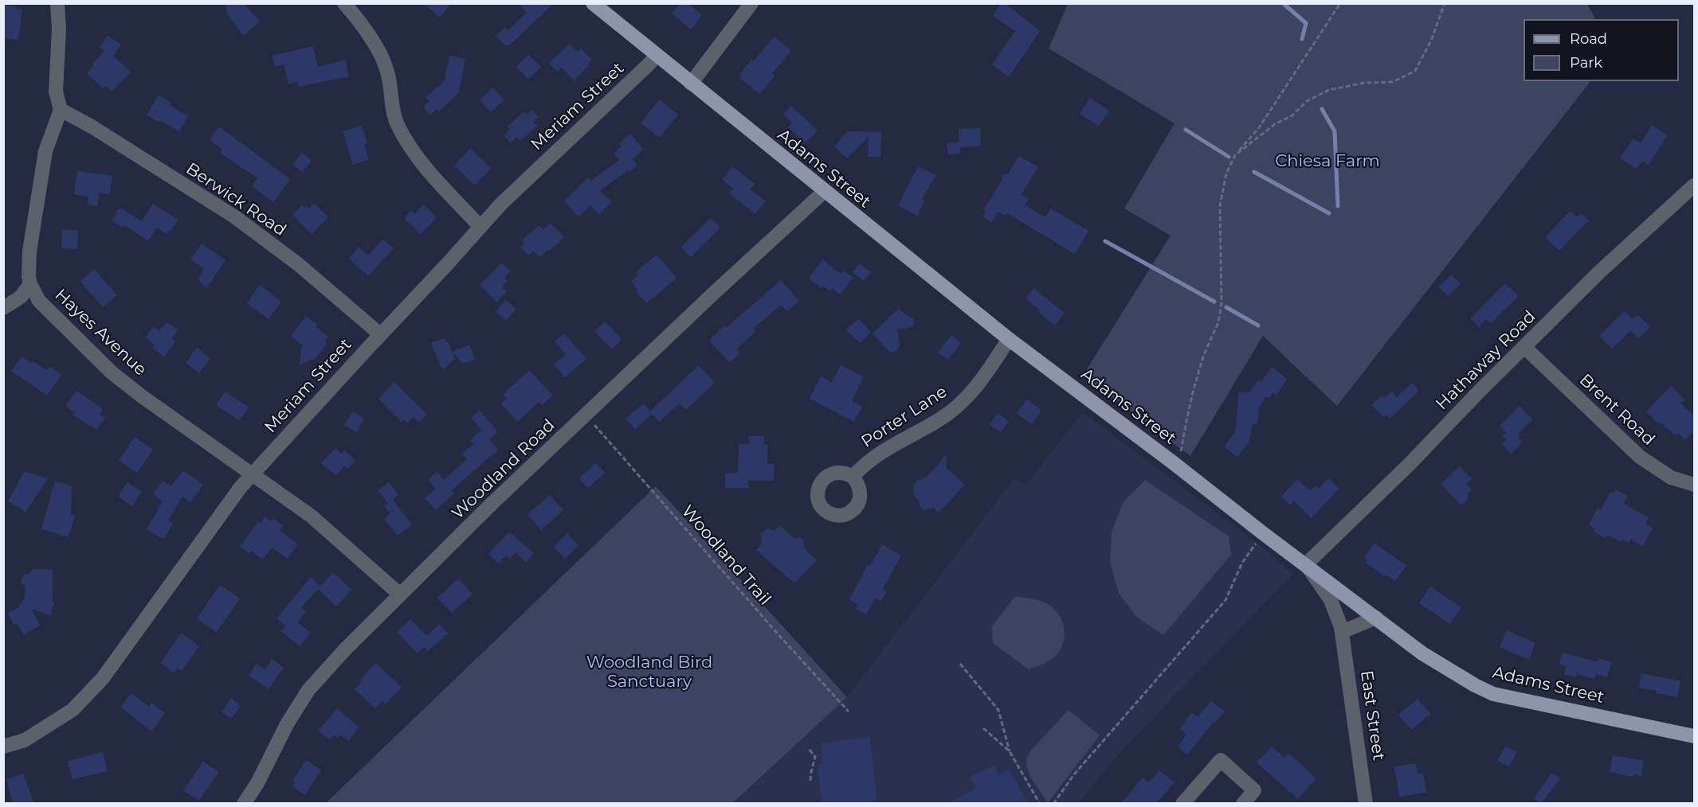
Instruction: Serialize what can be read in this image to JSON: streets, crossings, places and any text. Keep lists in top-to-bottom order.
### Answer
{
  "streets": {
    "main road": ["Adams Street"],
    "street": [
      "Meriam Street",
      "Berwick Road",
      "Hayes Avenue",
      "Hathaway Road",
      "Brent Road",
      "Porter Lane",
      "Woodland Road",
      "East Street"
    ],
    "path": ["Woodland Trail"]
  },
  "crossings": [
    ["Meriam Street", "Adams Street"],
    ["Meriam Street", "Berwick Road"],
    ["Meriam Street", "Hayes Avenue"],
    ["Adams Street", "Hathaway Road"],
    ["Adams Street", "Porter Lane"],
    ["Adams Street", "Woodland Road"],
    ["Adams Street", "East Street"],
    ["Hayes Avenue", "Woodland Road"],
    ["Hathaway Road", "Brent Road"],
    ["Hathaway Road", "East Street"],
    ["Woodland Road", "Woodland Trail"]
  ],
  "parks": ["Chiesa Farm", "Woodland Bird Sanctuary"],
  "legend": ["Road", "Park"]
}
